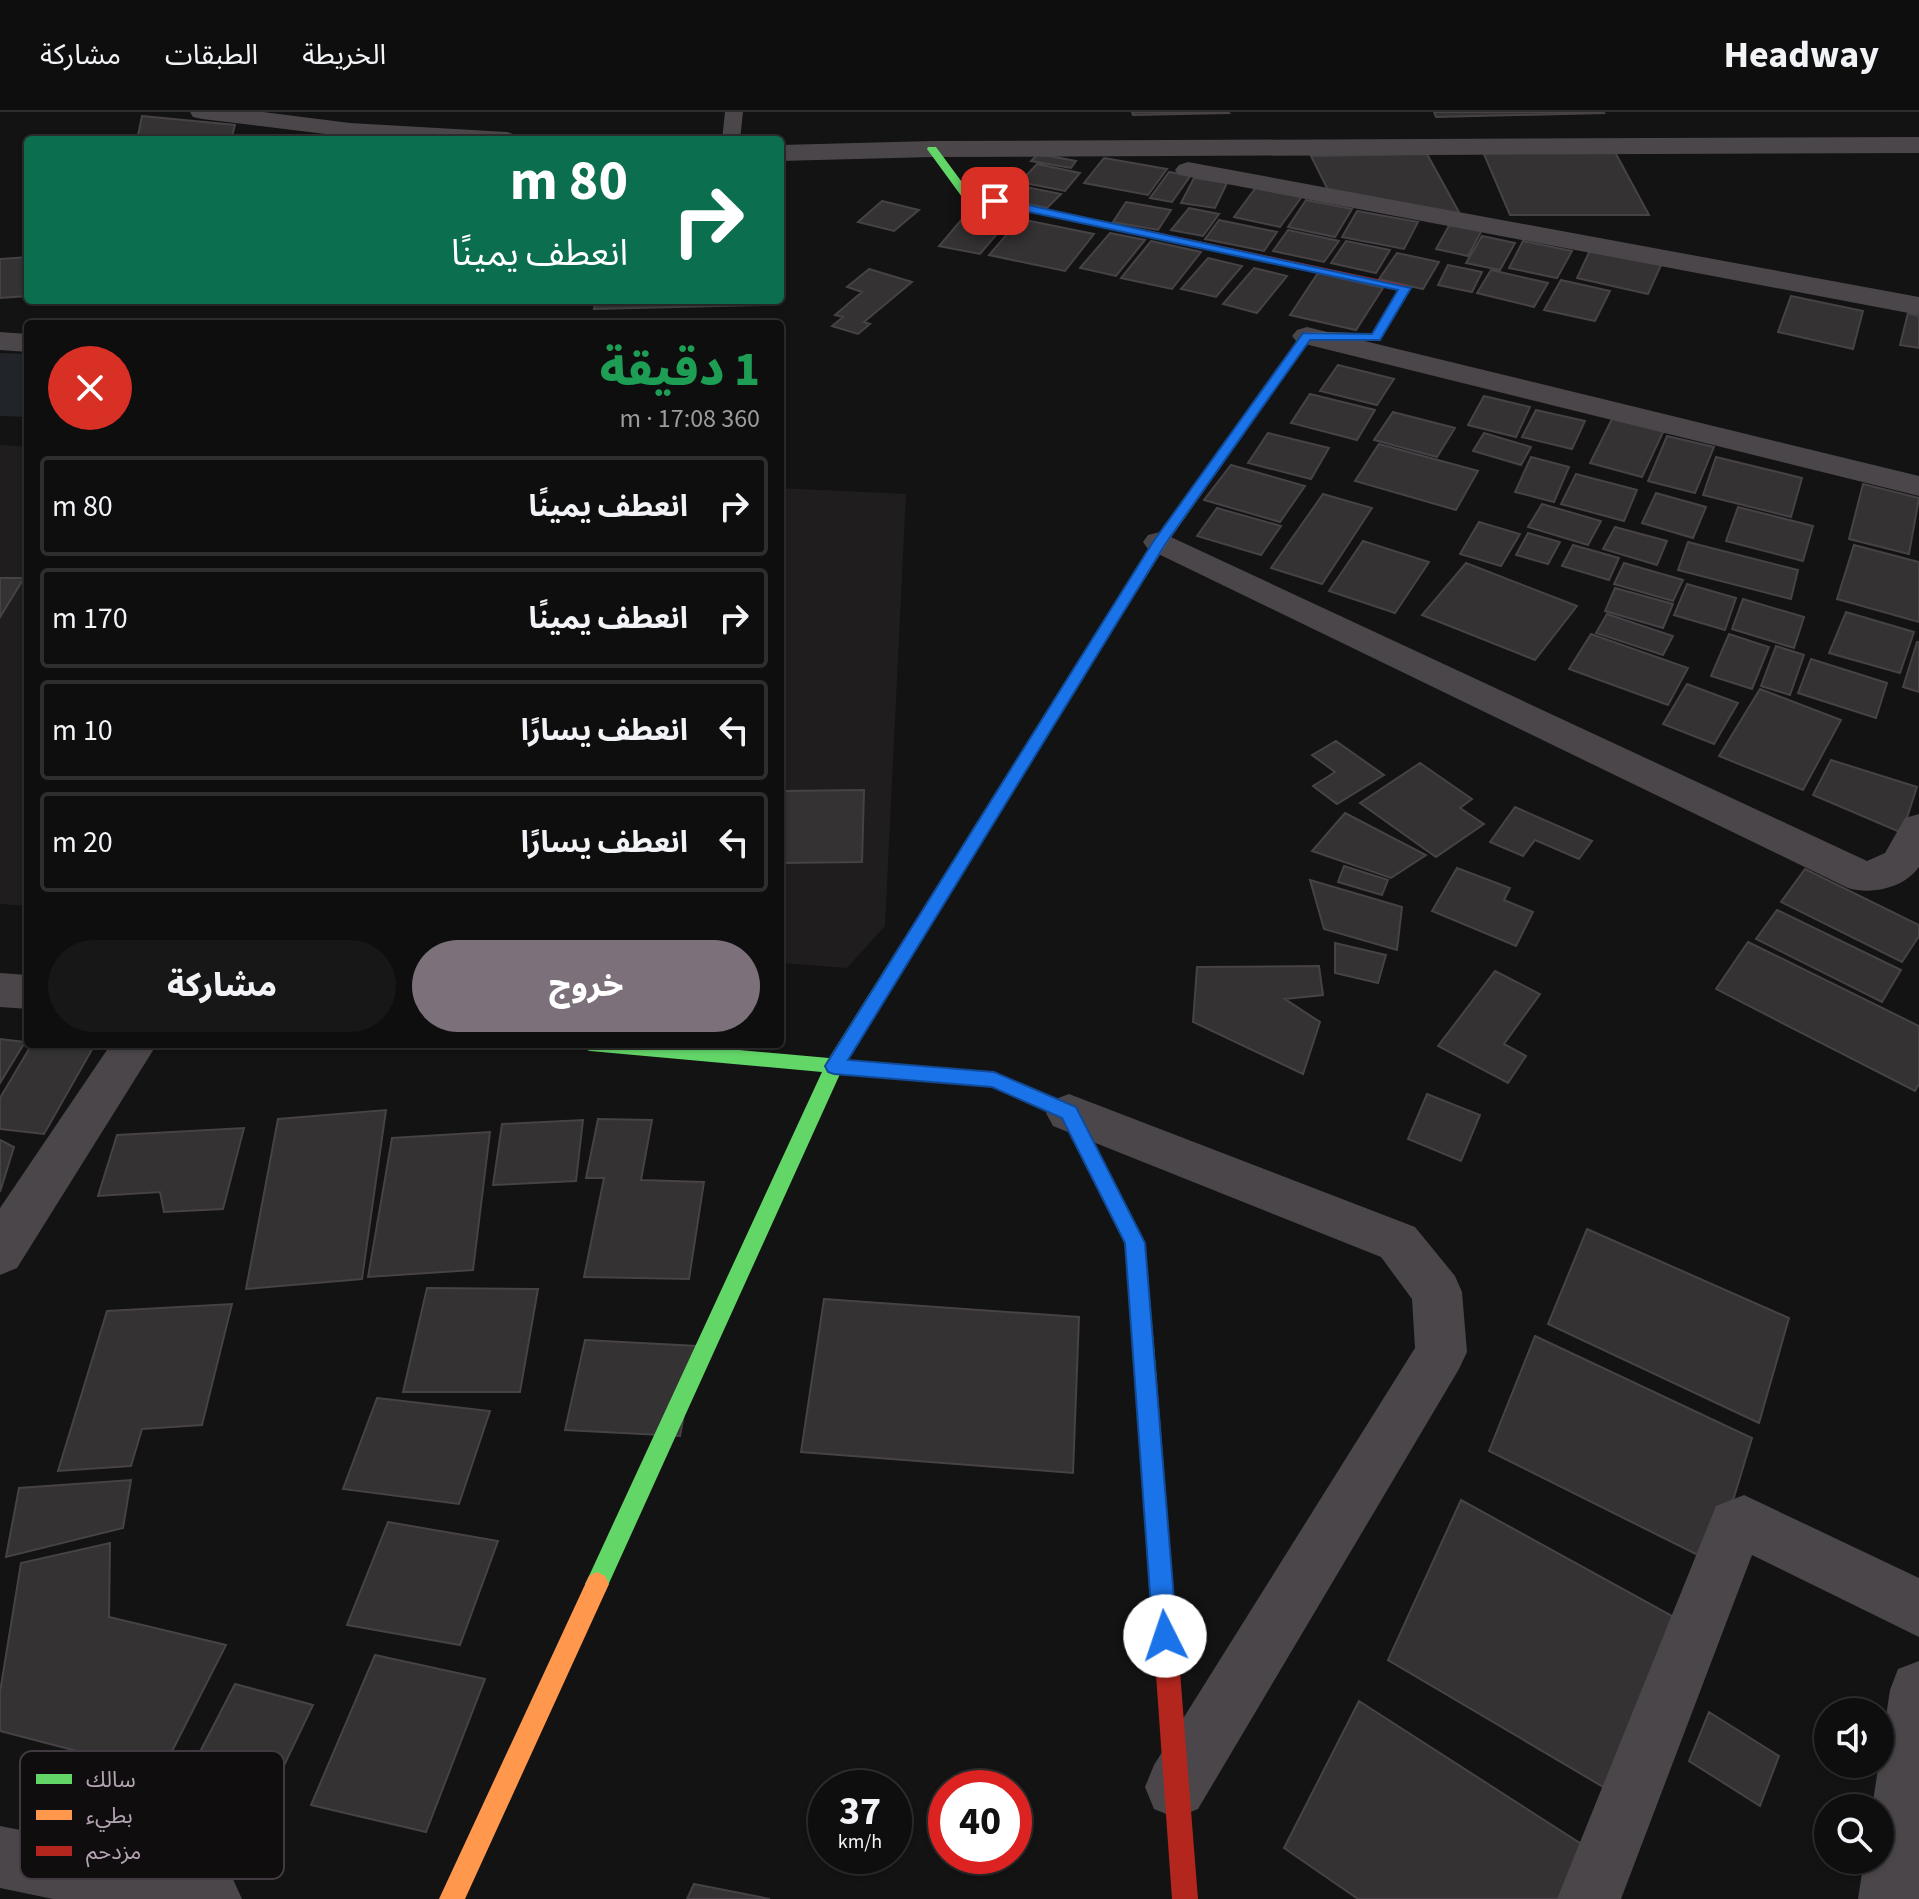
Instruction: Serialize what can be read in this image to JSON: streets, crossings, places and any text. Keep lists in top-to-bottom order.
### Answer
{
  "legend": ["سالك", "بطيء", "مزدحم"],
  "page": {
    "header": "Headway",
    "nav": ["الخريطة", "الطبقات", "مشاركة"],
    "turn": ["80 m", "انعطف يمينًا"],
    "heading": ["1 دقيقة", "360 m · 17:08"],
    "list": [
      {
        "name": "انعطف يمينًا",
        "value": "80 m"
      },
      {
        "name": "انعطف يمينًا",
        "value": "170 m"
      },
      {
        "name": "انعطف يسارًا",
        "value": "10 m"
      },
      {
        "name": "انعطف يسارًا",
        "value": "20 m"
      }
    ],
    "buttons": ["خروج", "مشاركة"],
    "speed": "37 km/h",
    "limit": "40"
  }
}
